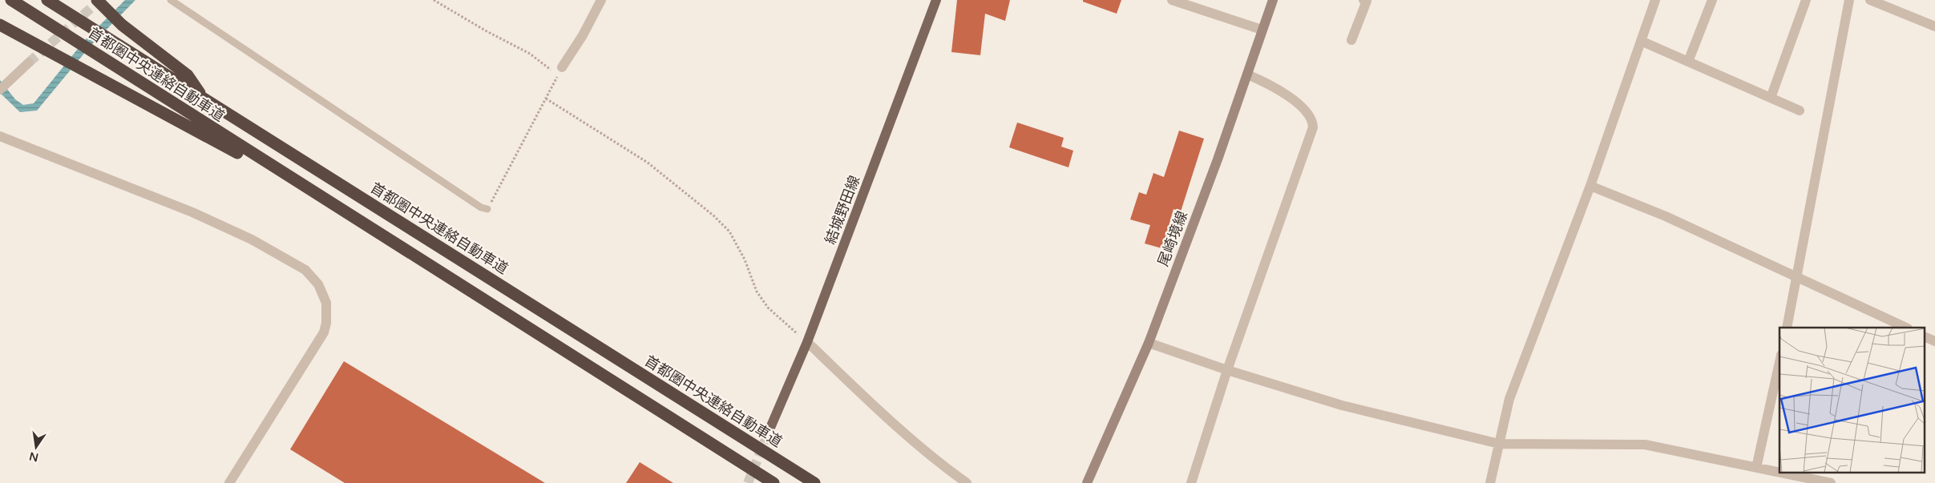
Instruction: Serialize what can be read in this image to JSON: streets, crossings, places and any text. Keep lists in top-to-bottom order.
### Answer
{
  "streets": {
    "highway": ["首都圏中央連絡自動車道"],
    "main road": ["結城野田線", "尾崎境線"]
  },
  "north": "bottom"
}
